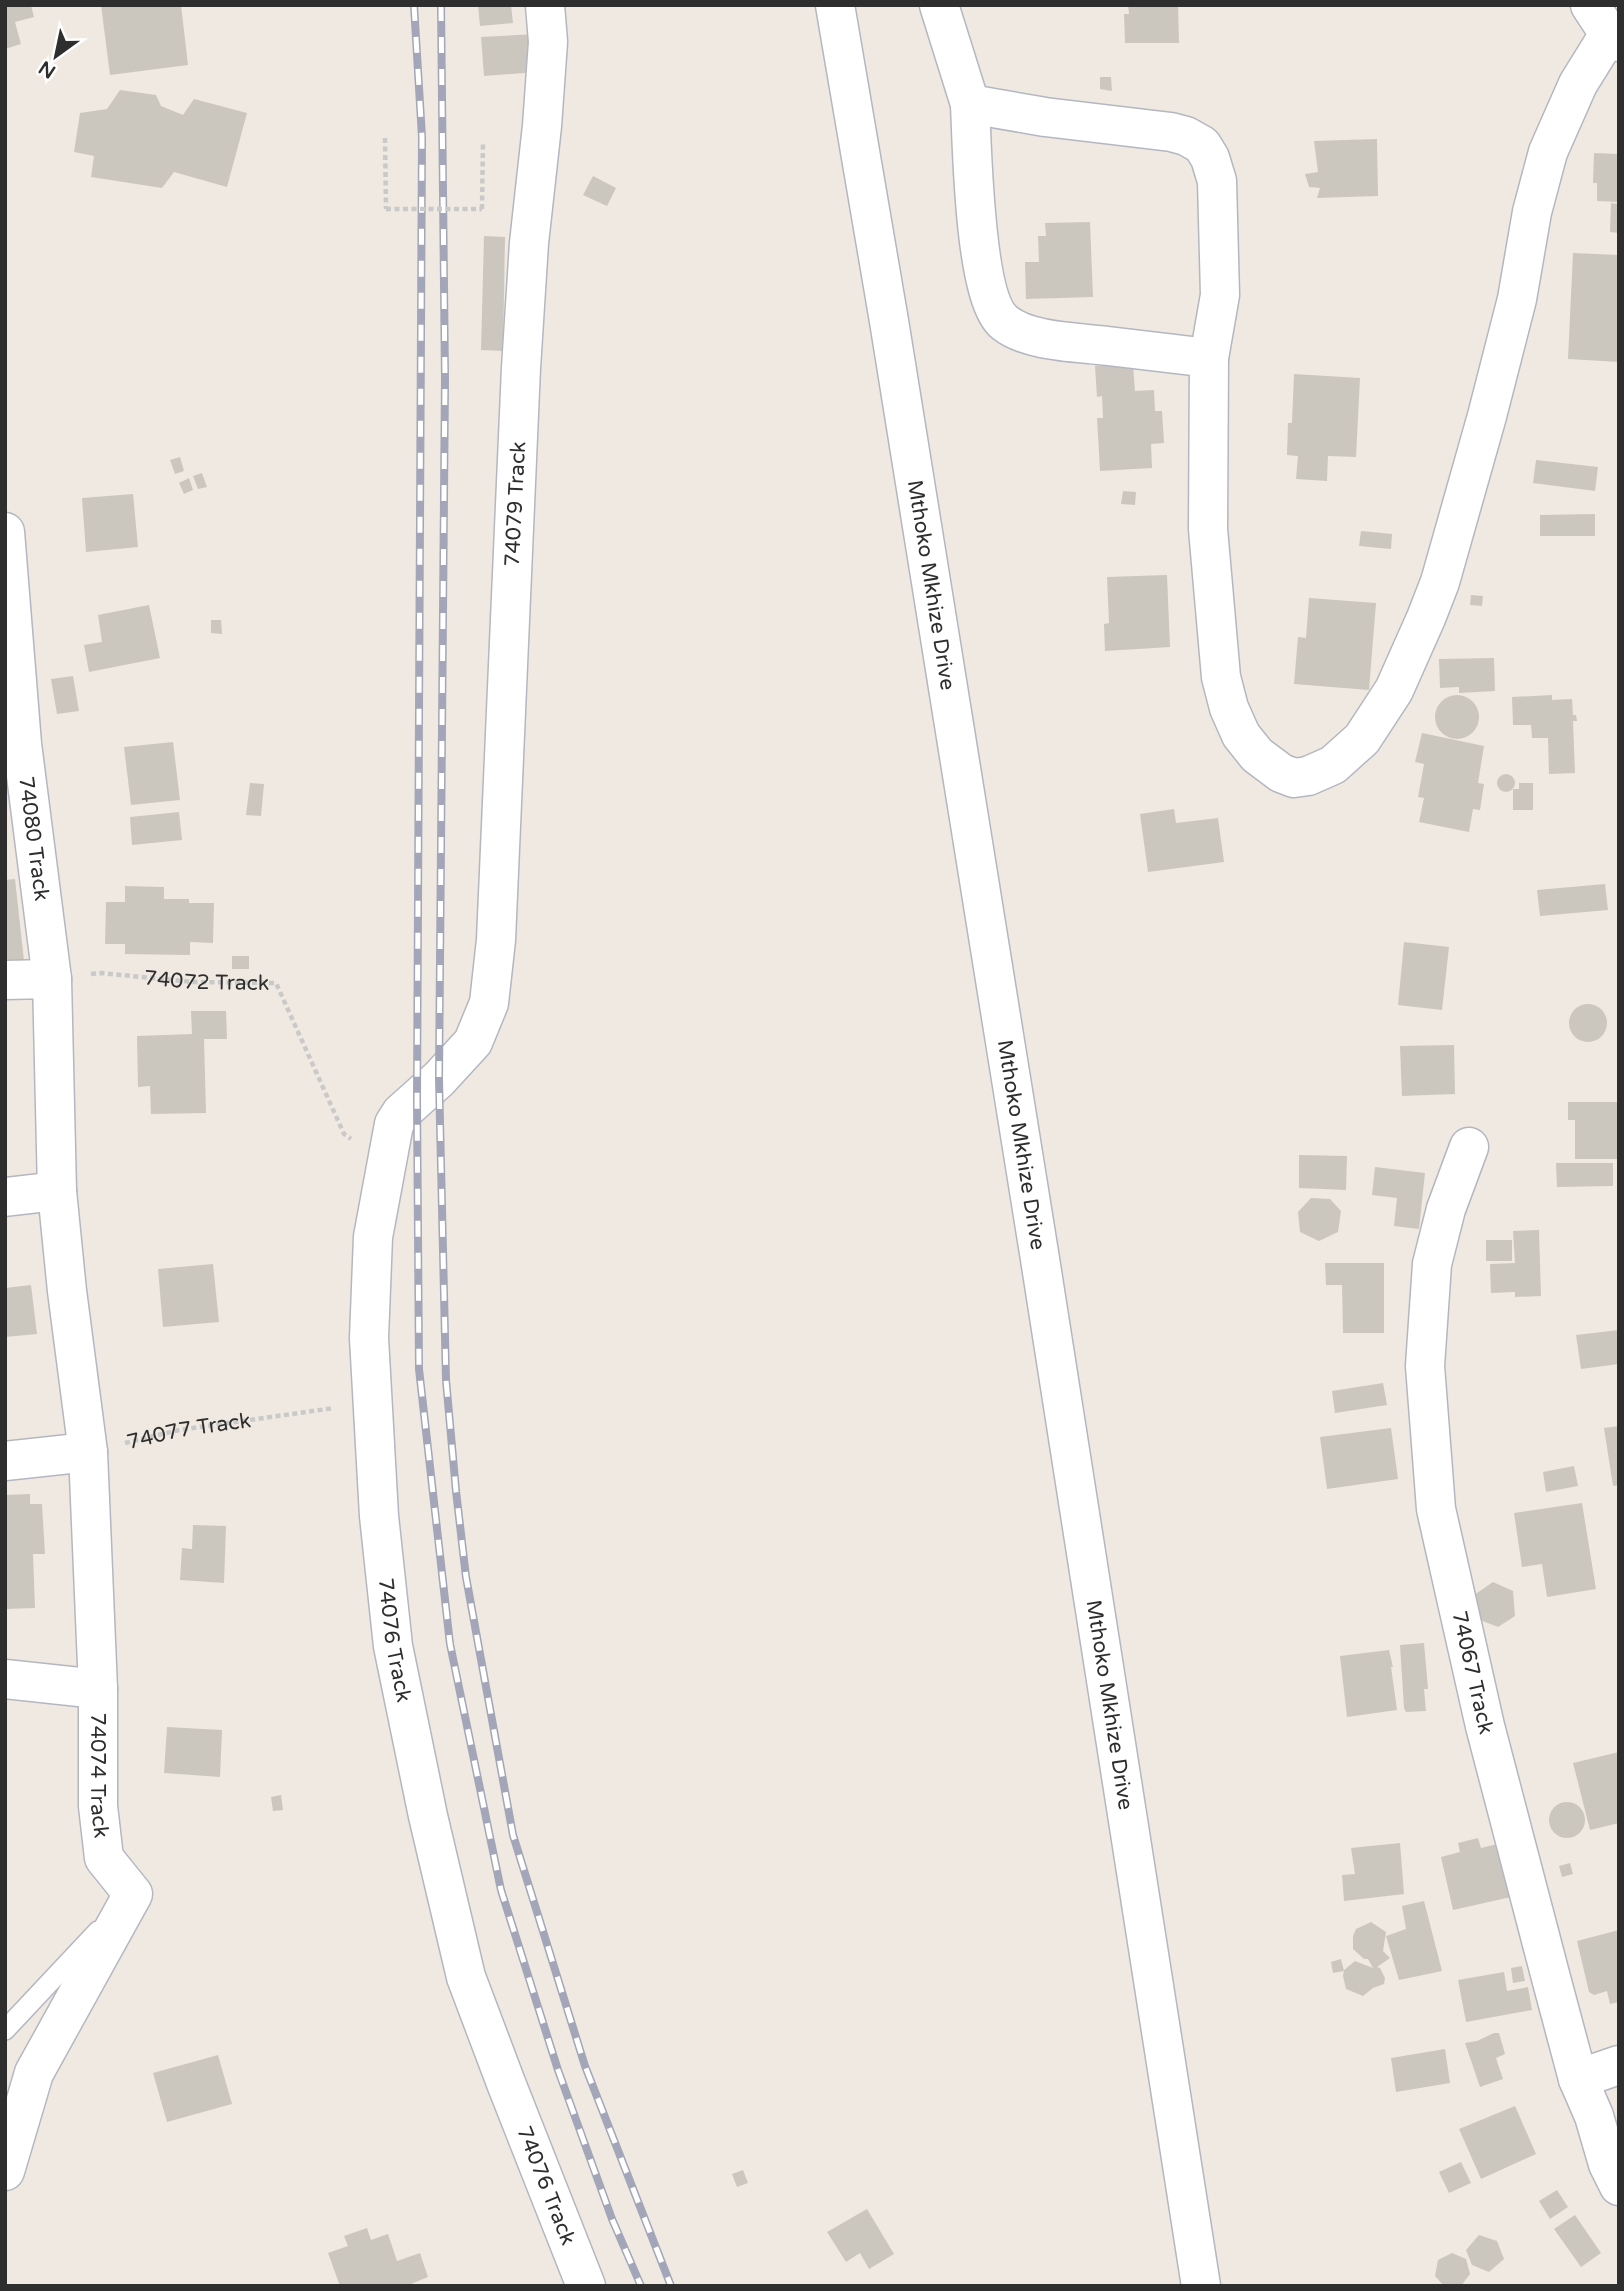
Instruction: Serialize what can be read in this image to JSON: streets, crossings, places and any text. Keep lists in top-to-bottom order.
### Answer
{
  "streets": {
    "street": [
      "74079 Track",
      "Mthoko Mkhize Drive",
      "74080 Track",
      "74076 Track",
      "74067 Track",
      "74074 Track"
    ],
    "path": ["74072 Track", "74077 Track"]
  },
  "crossings": [
    ["74079 Track", "74076 Track"],
    ["74080 Track", "74072 Track"],
    ["74080 Track", "74077 Track"],
    ["74080 Track", "74074 Track"],
    ["74072 Track", "74076 Track"],
    ["74077 Track", "74076 Track"],
    ["74077 Track", "74074 Track"]
  ],
  "north": "bottom left"
}
